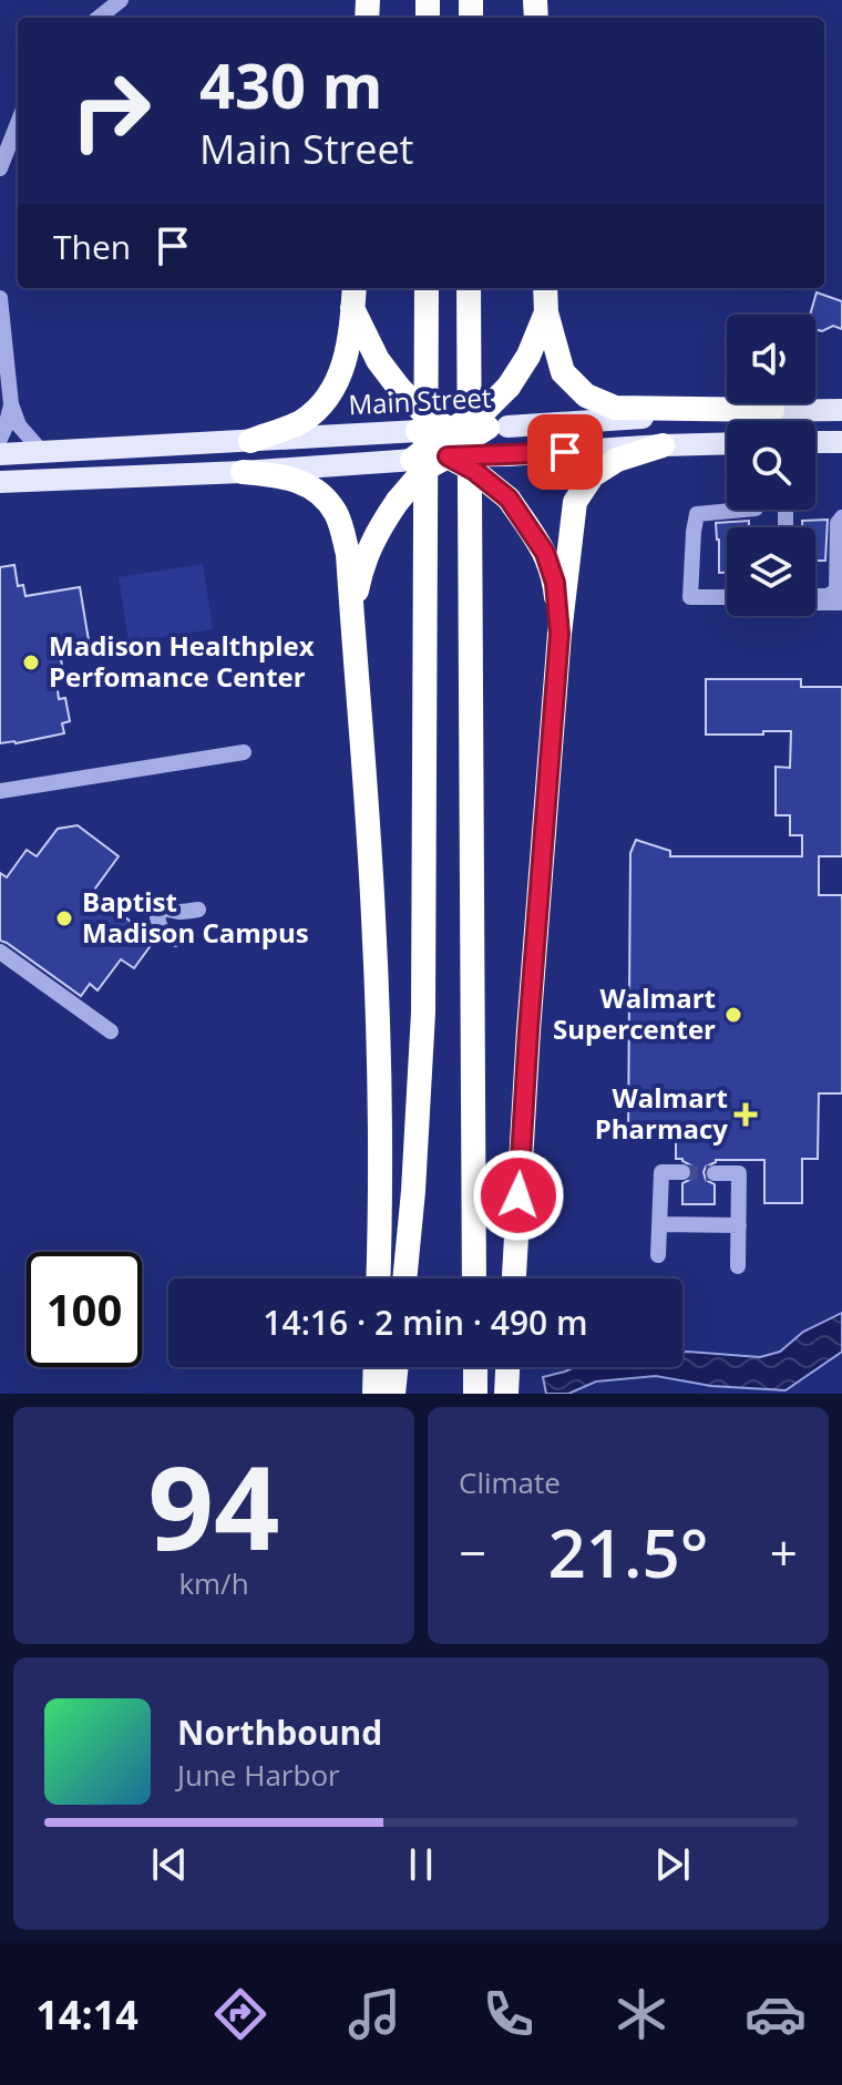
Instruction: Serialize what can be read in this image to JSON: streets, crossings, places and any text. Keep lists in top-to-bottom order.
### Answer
{
  "streets": {
    "main road": ["Main Street"]
  },
  "places": {
    "other": ["Madison Healthplex Perfomance Center", "Baptist Madison Campus", "Walmart Supercenter"],
    "health": ["Walmart Pharmacy"]
  },
  "page": {
    "turn": ["430 m", "Main Street"],
    "then": "Then",
    "limit": "100",
    "trip": "14:16 · 2 min · 490 m",
    "tile": [
      ["94", "km/h"],
      "Climate"
    ],
    "heat": ["−", "21.5°", "+"],
    "song": ["Northbound", "June Harbor"],
    "tabs": "14:14"
  }
}
